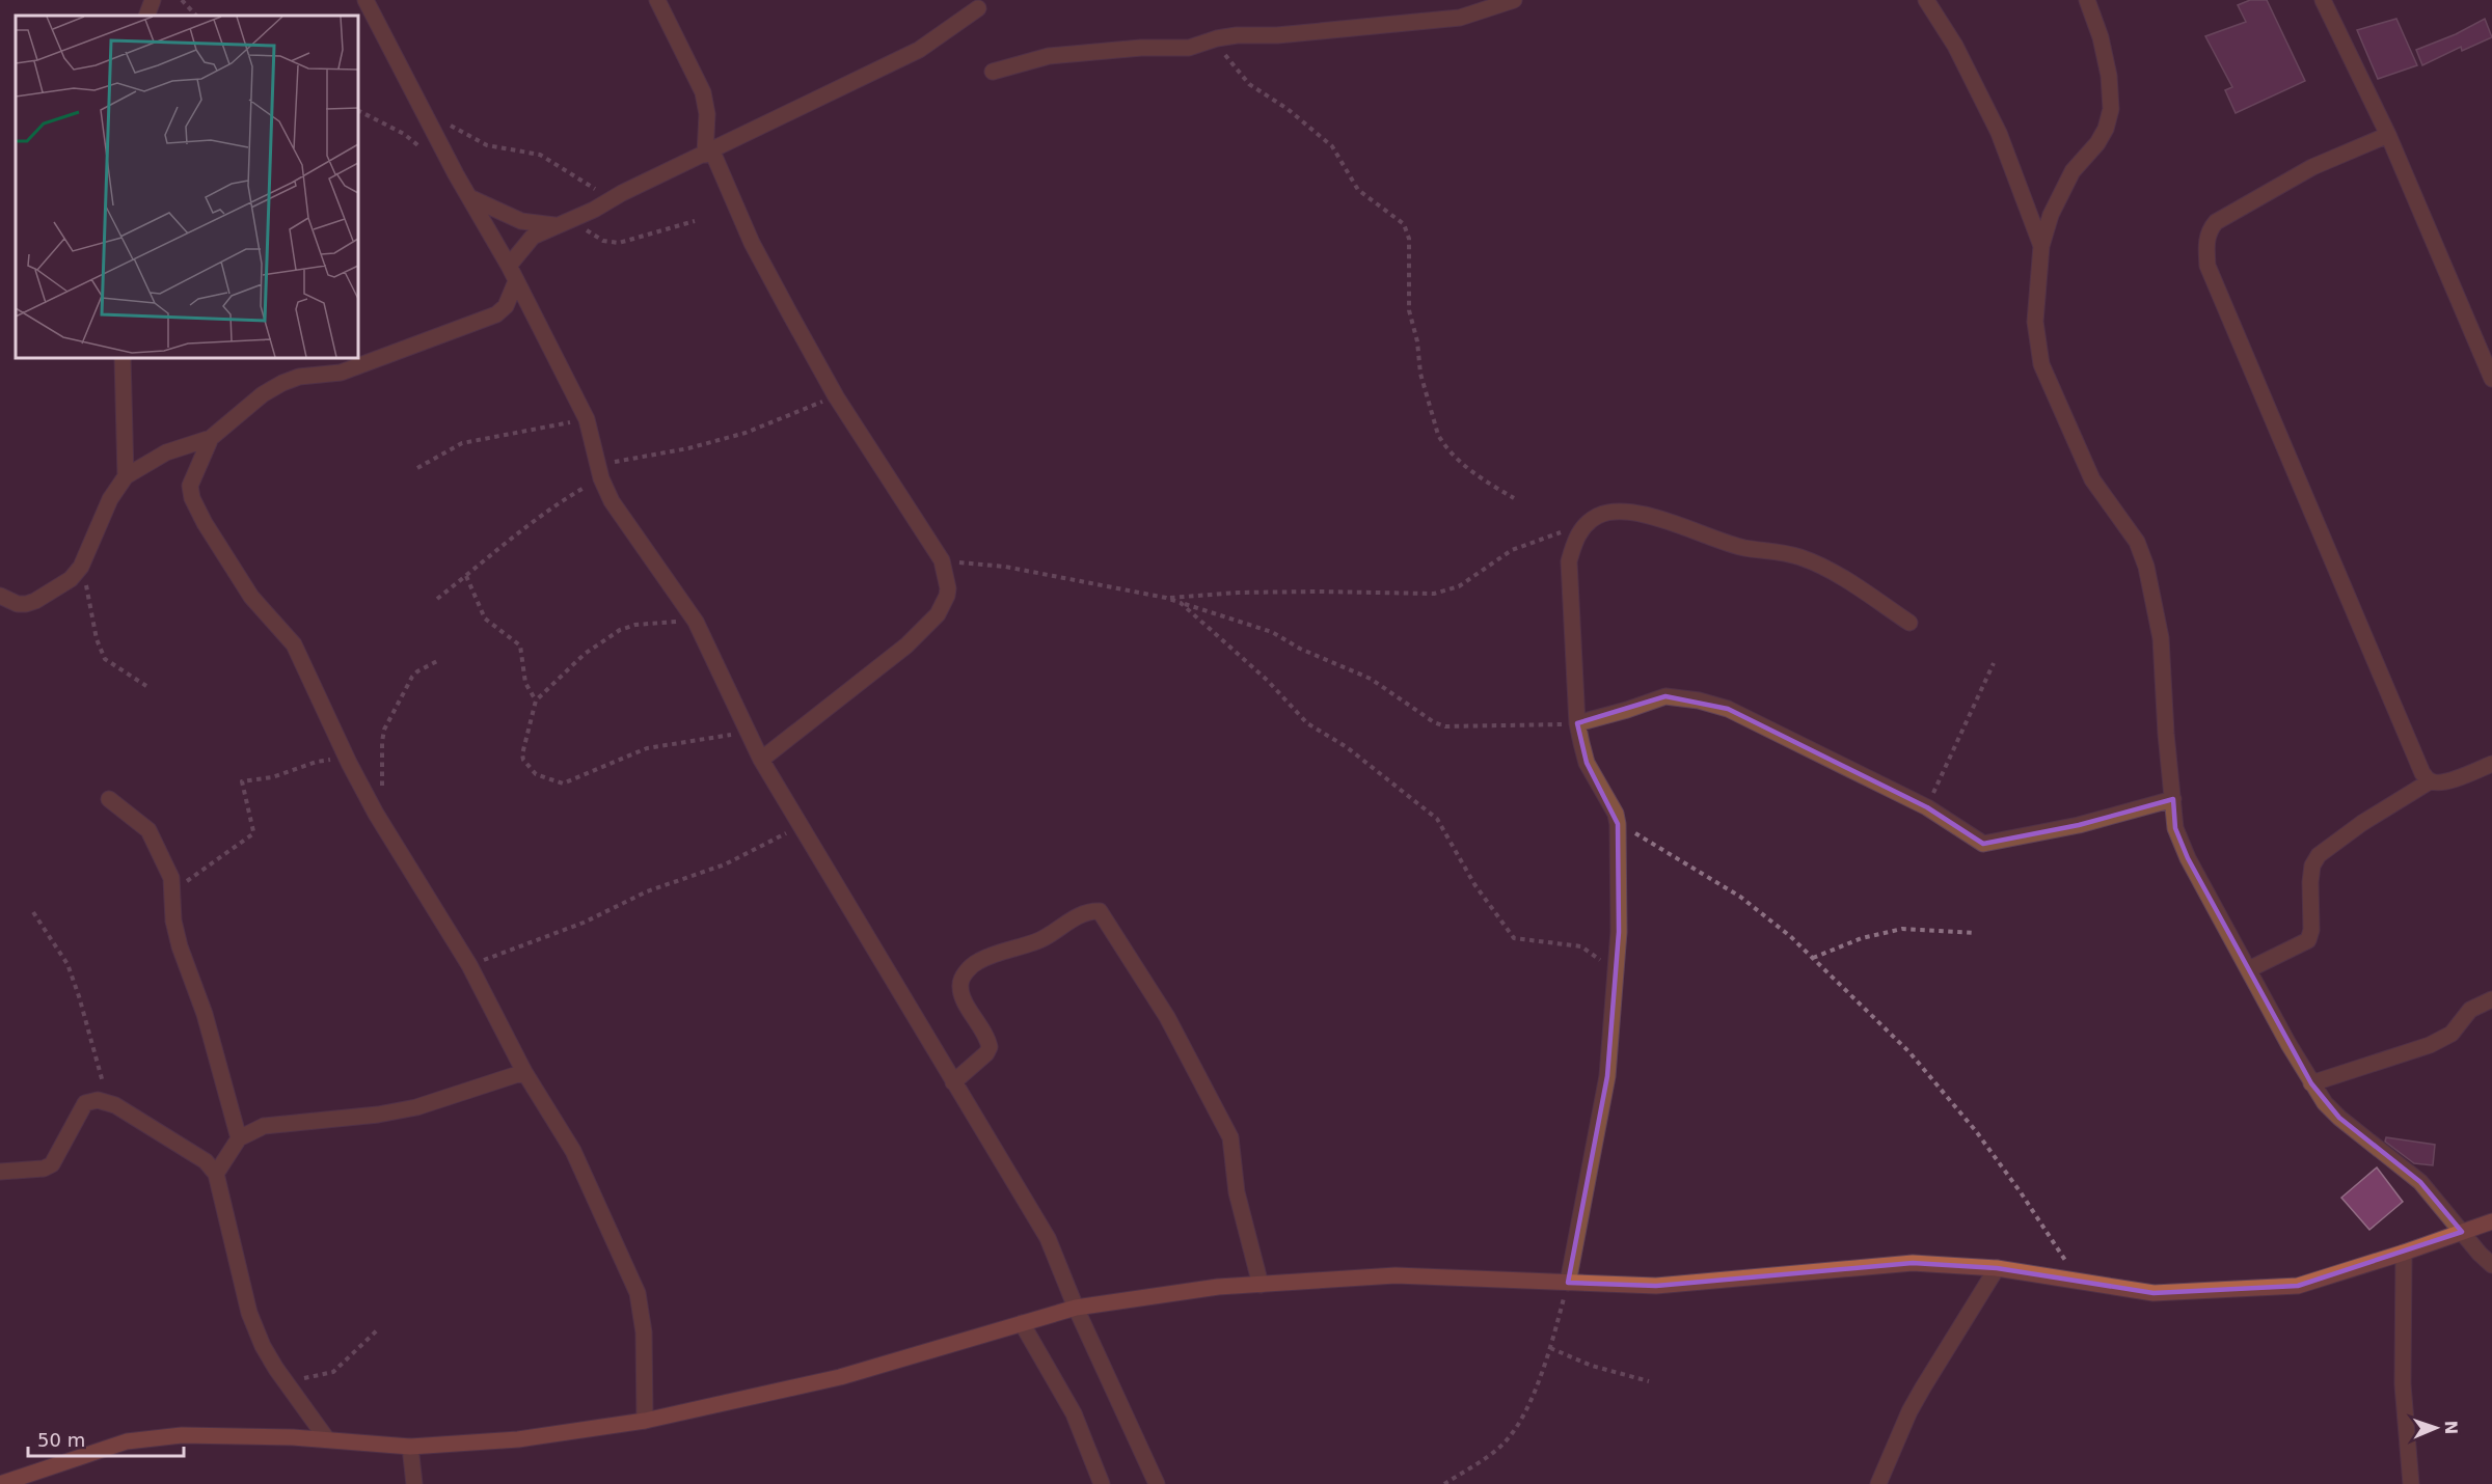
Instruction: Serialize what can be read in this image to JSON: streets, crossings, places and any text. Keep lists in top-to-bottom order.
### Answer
{
  "scale_bar": "50 m",
  "north": "right"
}
